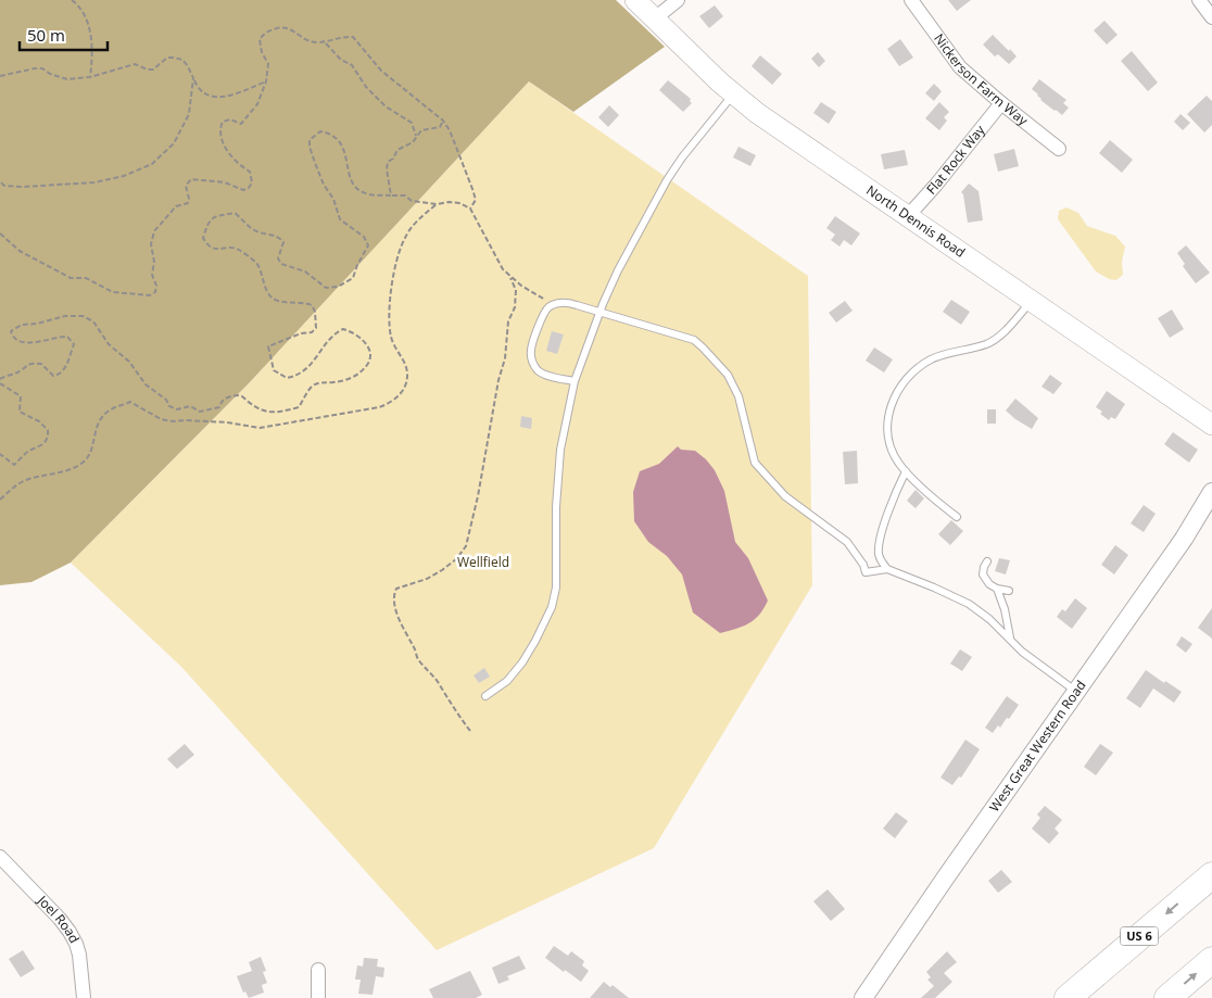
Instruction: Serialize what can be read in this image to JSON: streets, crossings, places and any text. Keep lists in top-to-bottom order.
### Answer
{
  "streets": {
    "highway": ["US 6"],
    "main road": ["North Dennis Road"],
    "street": [
      "Nickerson Farm Way",
      "Flat Rock Way",
      "West Great Western Road",
      "Joel Road"
    ]
  },
  "crossings": [
    ["Nickerson Farm Way", "Flat Rock Way"],
    ["Flat Rock Way", "North Dennis Road"]
  ],
  "parks": ["Wellfield"],
  "scale_bar": "50 m"
}
